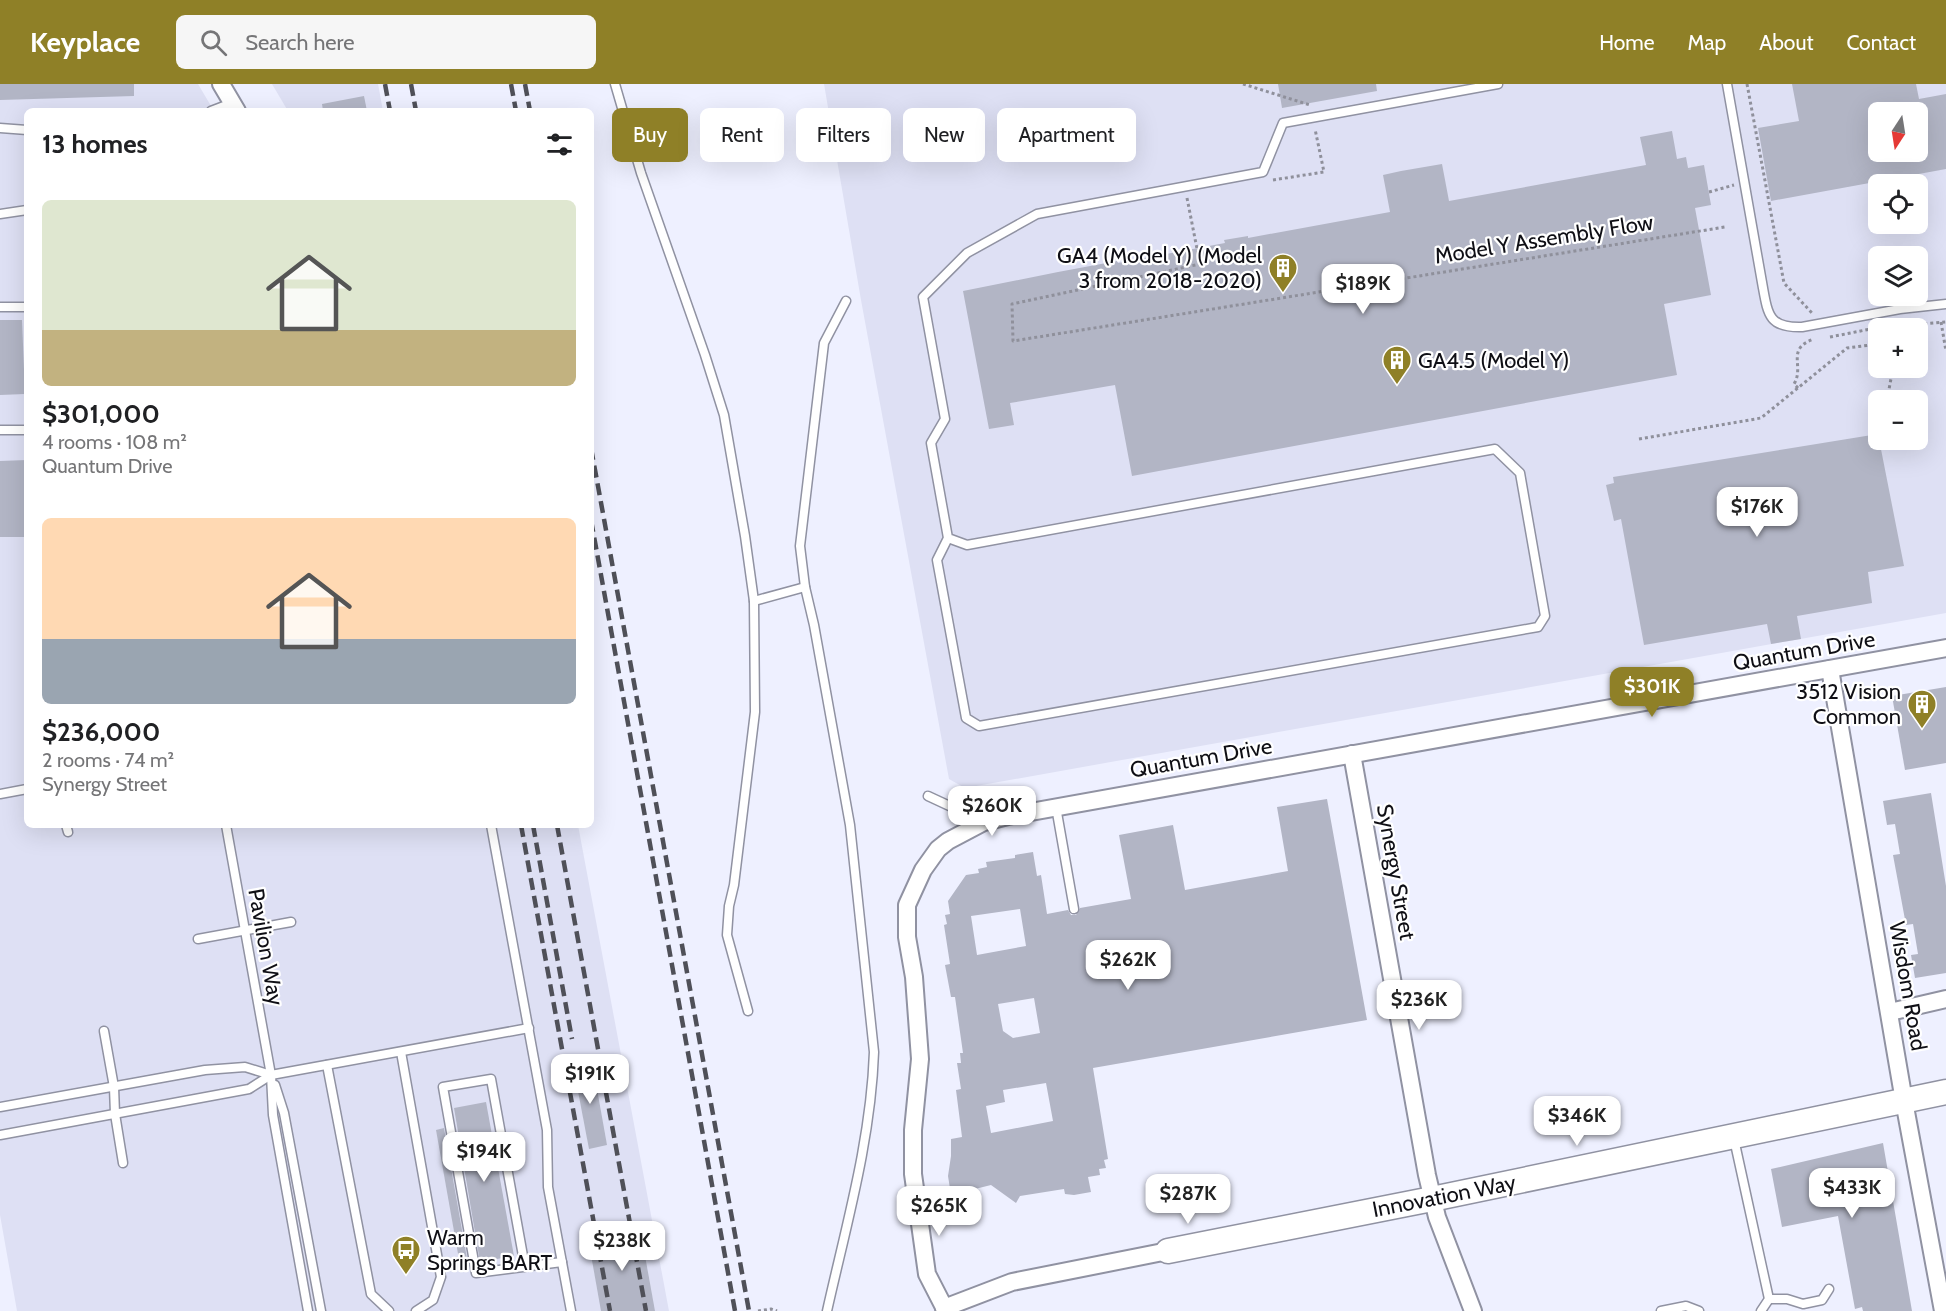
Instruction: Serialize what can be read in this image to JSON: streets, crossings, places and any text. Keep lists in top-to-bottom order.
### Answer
{
  "streets": {
    "street": [
      "Quantum Drive",
      "Synergy Street",
      "Wisdom Road",
      "Innovation Way"
    ],
    "lane": ["Pavilion Way"],
    "path": ["Model Y Assembly Flow"]
  },
  "crossings": [
    ["Quantum Drive", "Synergy Street"],
    ["Quantum Drive", "Wisdom Road"],
    ["Quantum Drive", "Innovation Way"],
    ["Synergy Street", "Innovation Way"],
    ["Wisdom Road", "Innovation Way"]
  ],
  "places": {
    "building": ["GA4 (Model Y) (Model 3 from 2018-2020)", "GA4.5 (Model Y)", "3512 Vision Common"],
    "bus stop": ["Warm Springs BART"]
  },
  "north": "bottom",
  "page": {
    "header": "Keyplace",
    "search": "Search here",
    "nav": [
      "Home",
      "Map",
      "About",
      "Contact"
    ],
    "map_buttons": ["+", "−"],
    "chip": [
      "Buy",
      "Rent",
      "Filters",
      "New",
      "Apartment"
    ],
    "heading": "13 homes",
    "list": [
      {
        "name": "$301,000",
        "note": "4 rooms · 108 m² · Quantum Drive"
      },
      {
        "name": "$236,000",
        "note": "2 rooms · 74 m² · Synergy Street"
      }
    ],
    "price": [
      "$189K",
      "$176K",
      "$301K",
      "$260K",
      "$262K",
      "$236K",
      "$191K",
      "$346K",
      "$194K",
      "$433K",
      "$287K",
      "$265K",
      "$238K"
    ]
  }
}
